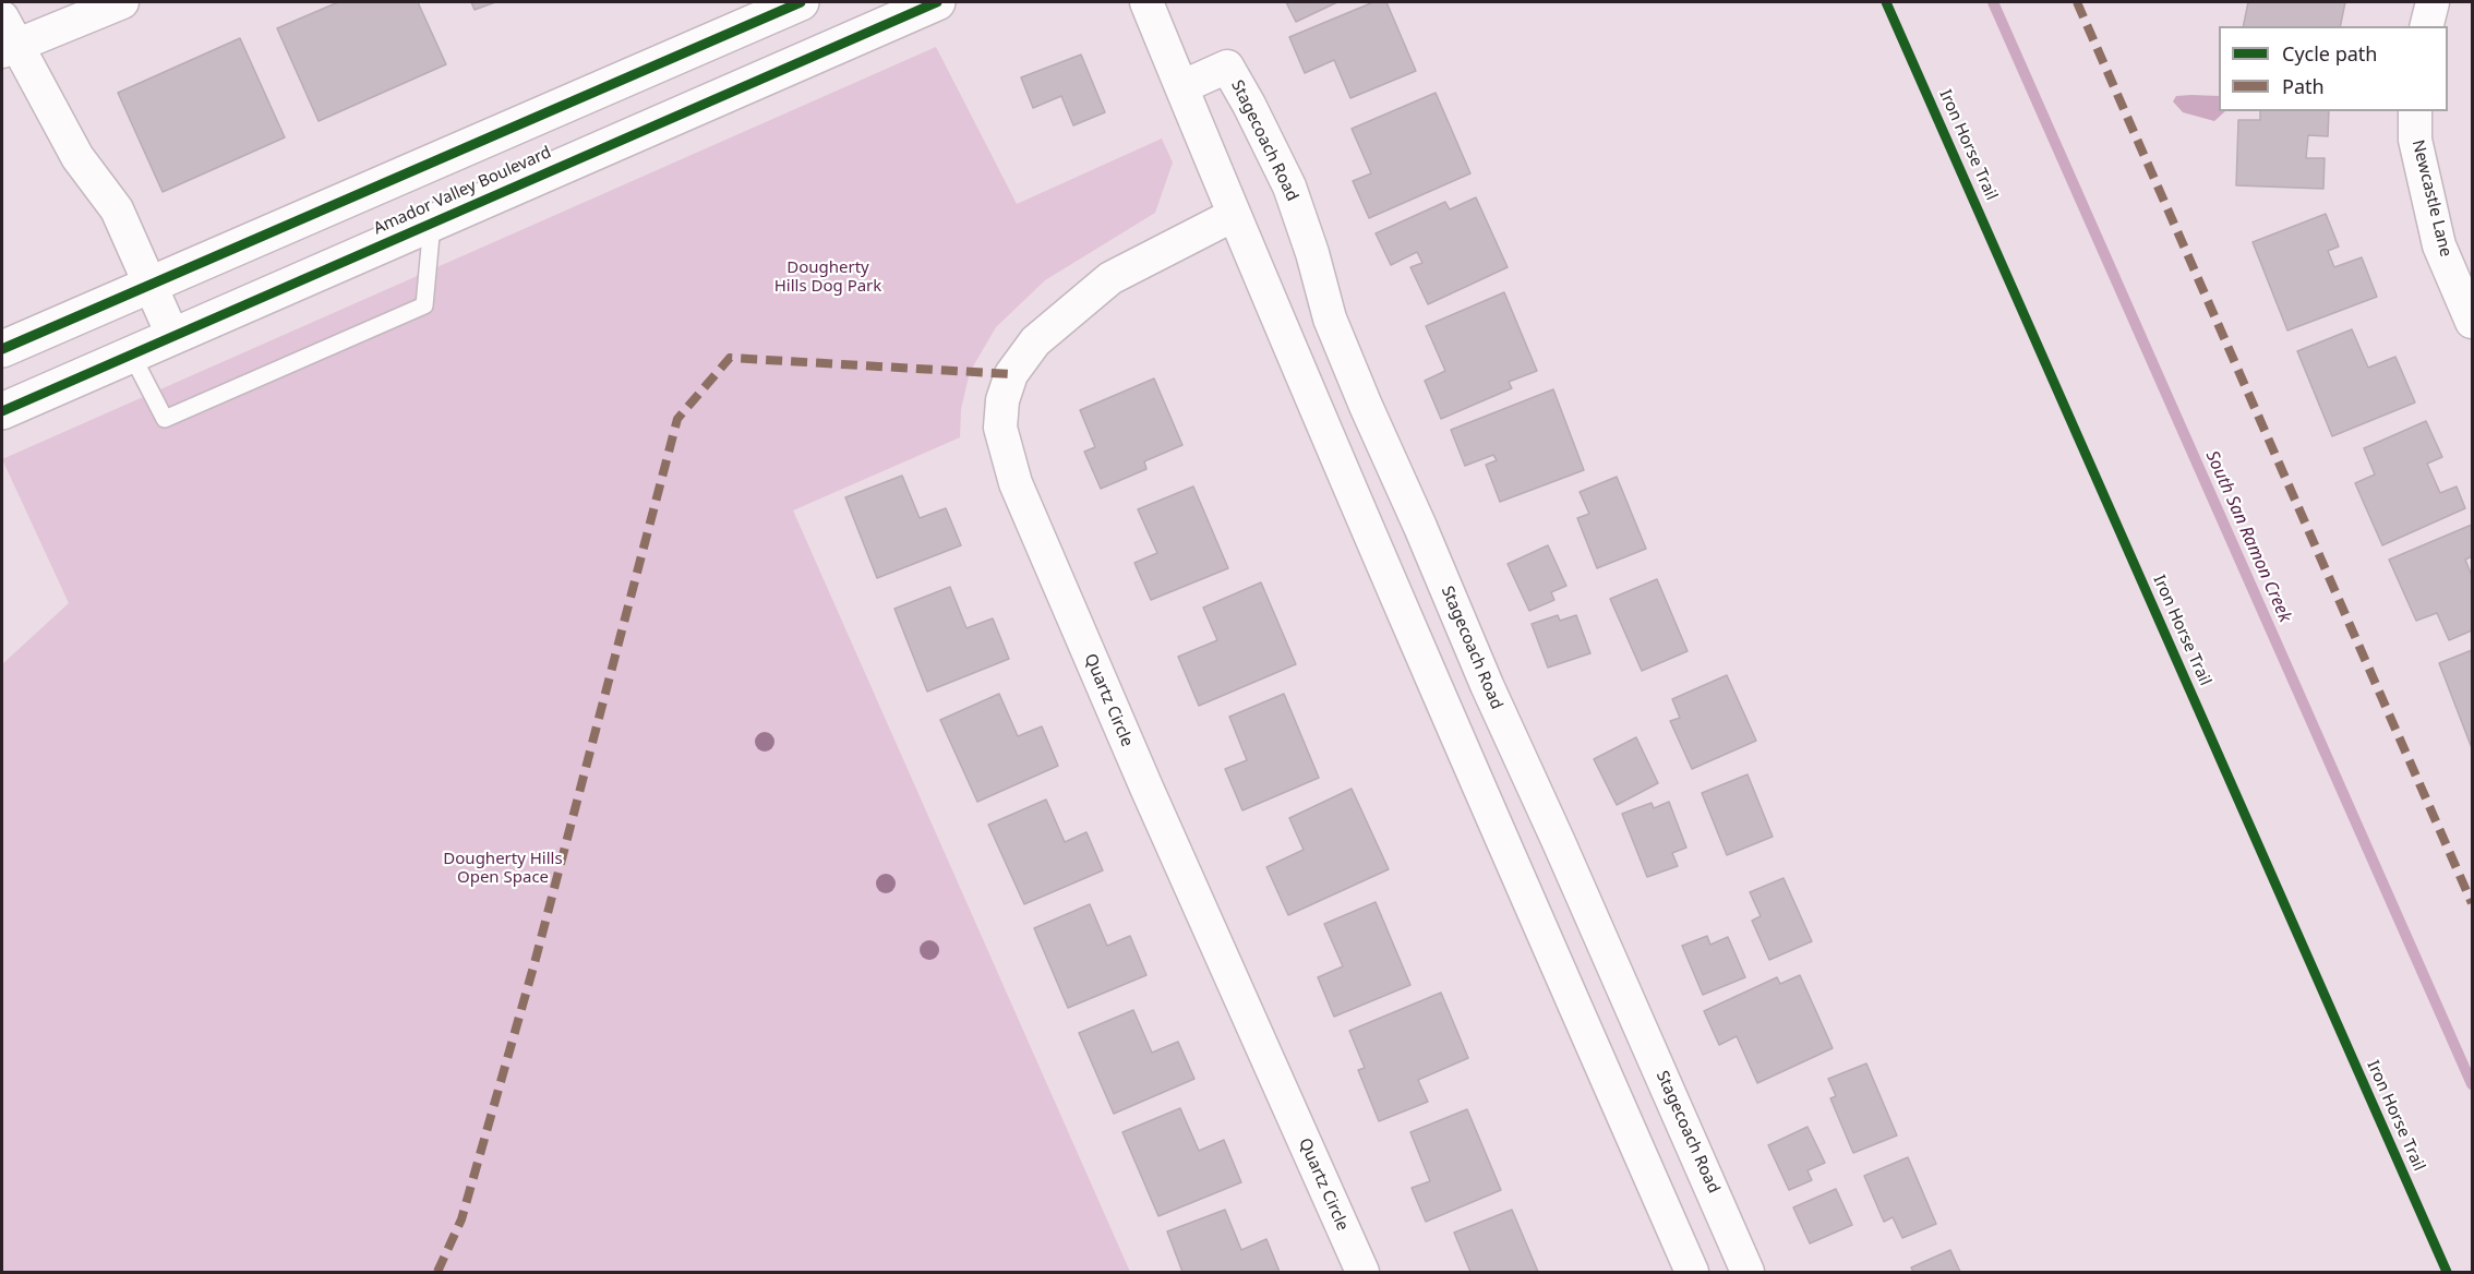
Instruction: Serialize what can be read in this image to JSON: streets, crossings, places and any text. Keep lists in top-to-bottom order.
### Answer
{
  "streets": {
    "street": [
      "Stagecoach Road",
      "Amador Valley Boulevard",
      "Newcastle Lane",
      "Quartz Circle"
    ],
    "cycle path": ["Iron Horse Trail"]
  },
  "water": ["South San Ramon Creek"],
  "parks": ["Dougherty Hills Dog Park", "Dougherty Hills Open Space"],
  "legend": ["Cycle path", "Path"]
}
